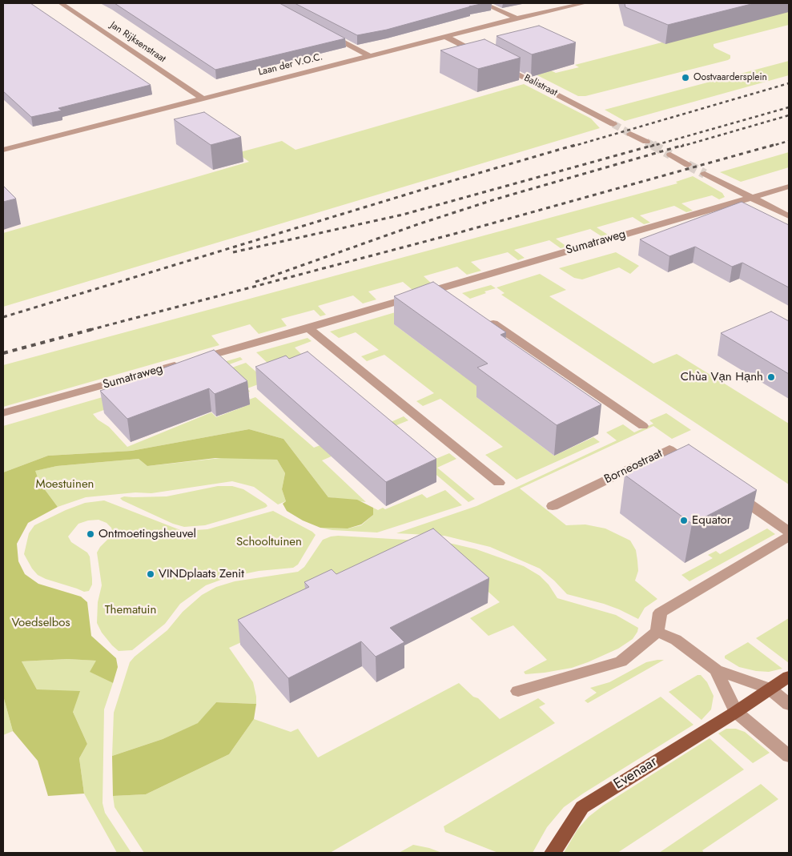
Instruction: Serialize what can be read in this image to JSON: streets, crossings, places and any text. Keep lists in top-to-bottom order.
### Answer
{
  "streets": {
    "main road": ["Evenaar"],
    "street": [
      "Jan Rijksenstraat",
      "Laan der V.O.C.",
      "Balistraat",
      "Sumatraweg",
      "Borneostraat"
    ]
  },
  "crossings": [
    ["Jan Rijksenstraat", "Laan der V.O.C."]
  ],
  "parks": [
    "Moestuinen",
    "Schooltuinen",
    "Thematuin",
    "Voedselbos"
  ],
  "places": [
    "Oostvaardersplein",
    "Chùa Vạn Hạnh",
    "Equator",
    "Ontmoetingsheuvel",
    "VINDplaats Zenit"
  ]
}
